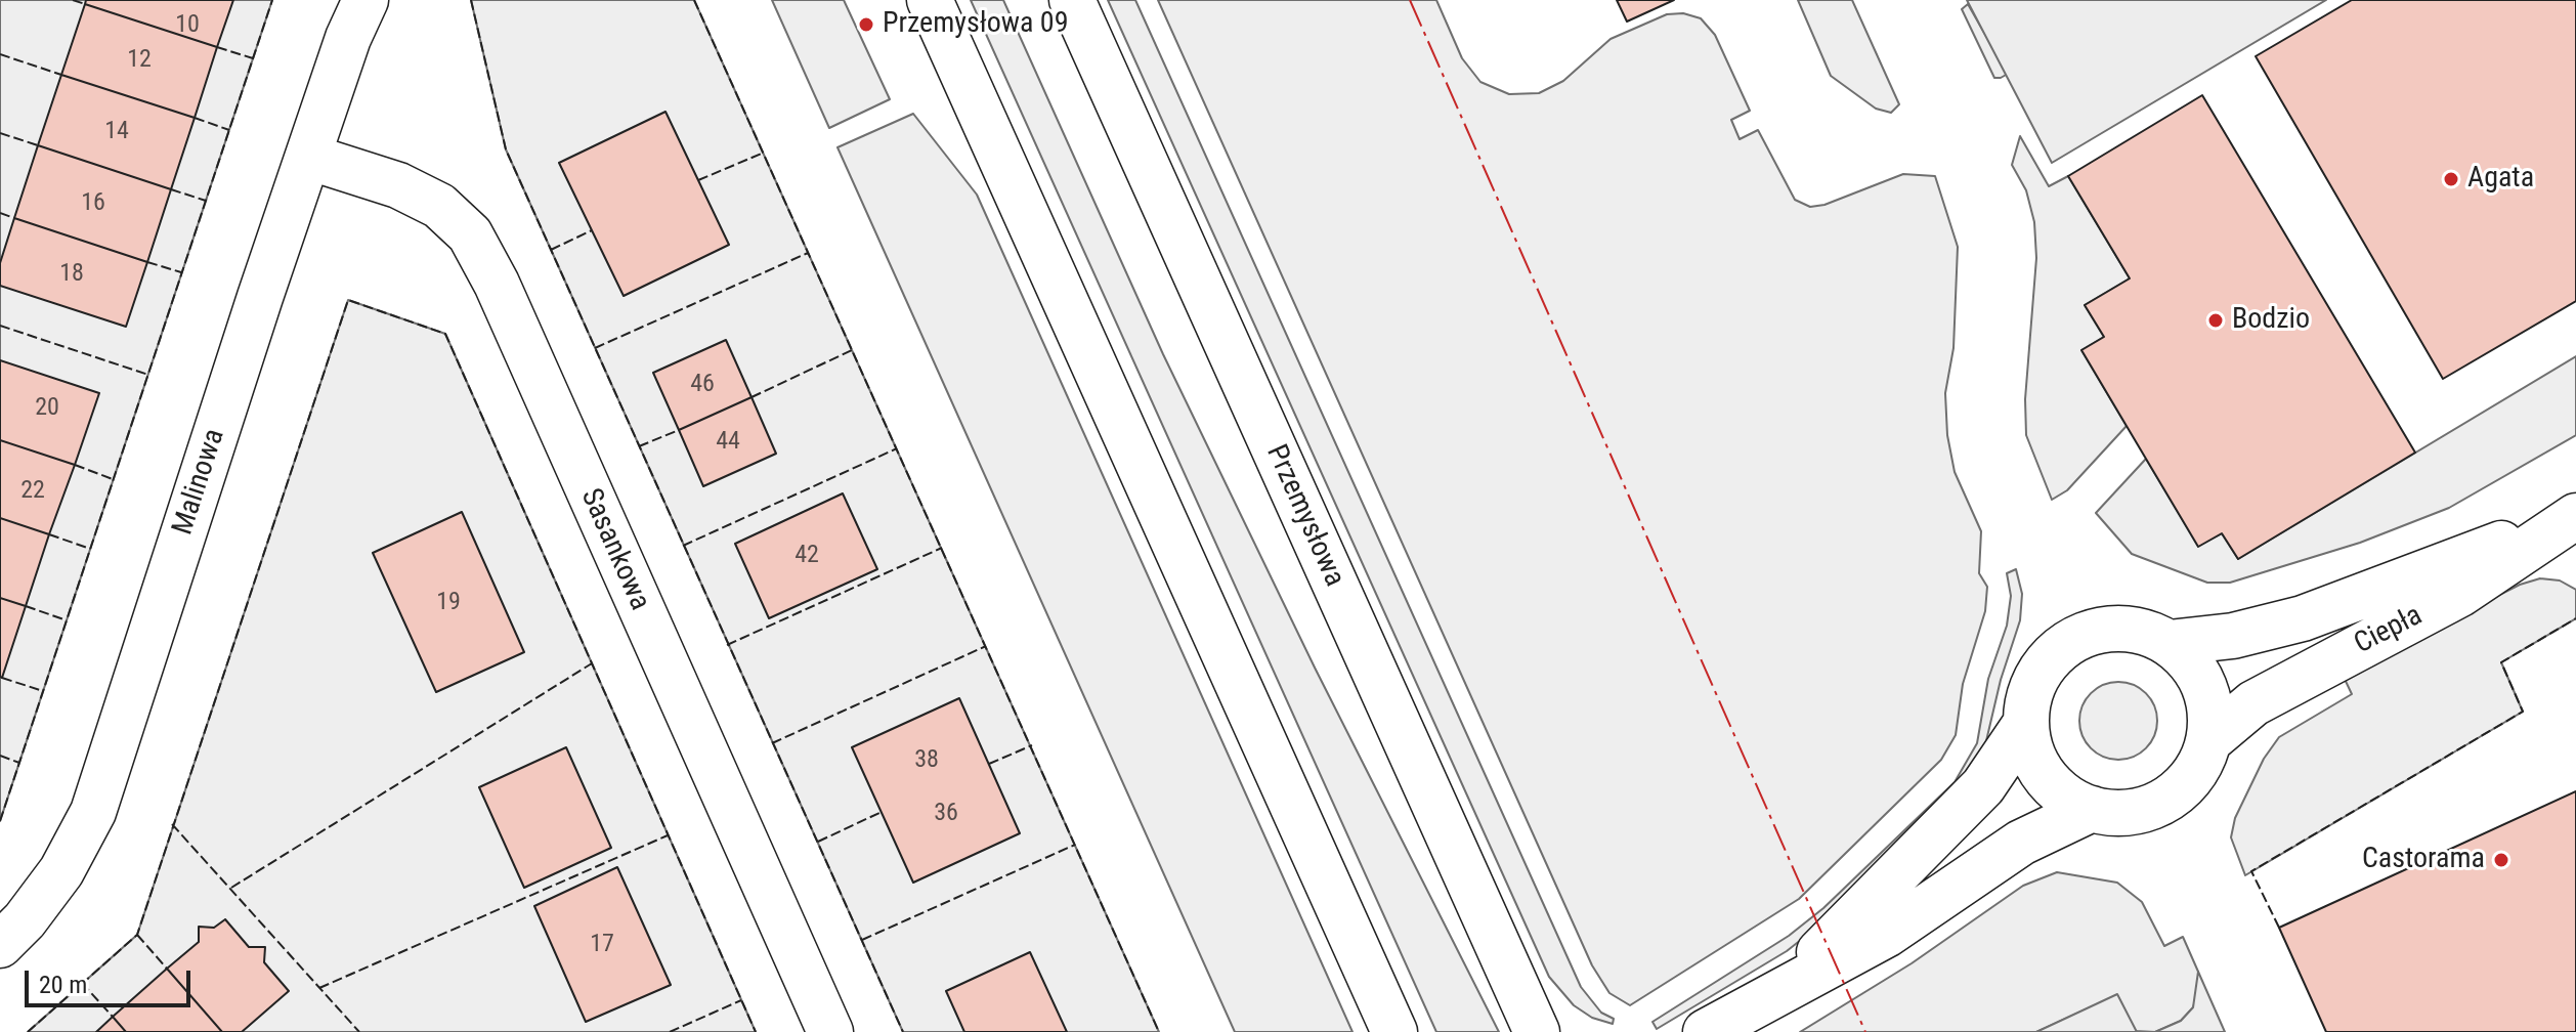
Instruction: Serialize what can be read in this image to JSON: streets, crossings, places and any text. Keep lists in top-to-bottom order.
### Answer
{
  "streets": {
    "street": [
      "Malinowa",
      "Przemysłowa",
      "Sasankowa",
      "Ciepła"
    ]
  },
  "crossings": [
    ["Malinowa", "Sasankowa"]
  ],
  "places": [
    "Przemysłowa 09",
    "Agata",
    "Bodzio",
    "Castorama"
  ],
  "house_numbers": [
    "10",
    "12",
    "14",
    "16",
    "18",
    "46",
    "20",
    "44",
    "22",
    "42",
    "19",
    "38",
    "36",
    "17"
  ],
  "scale_bar": "20 m"
}
